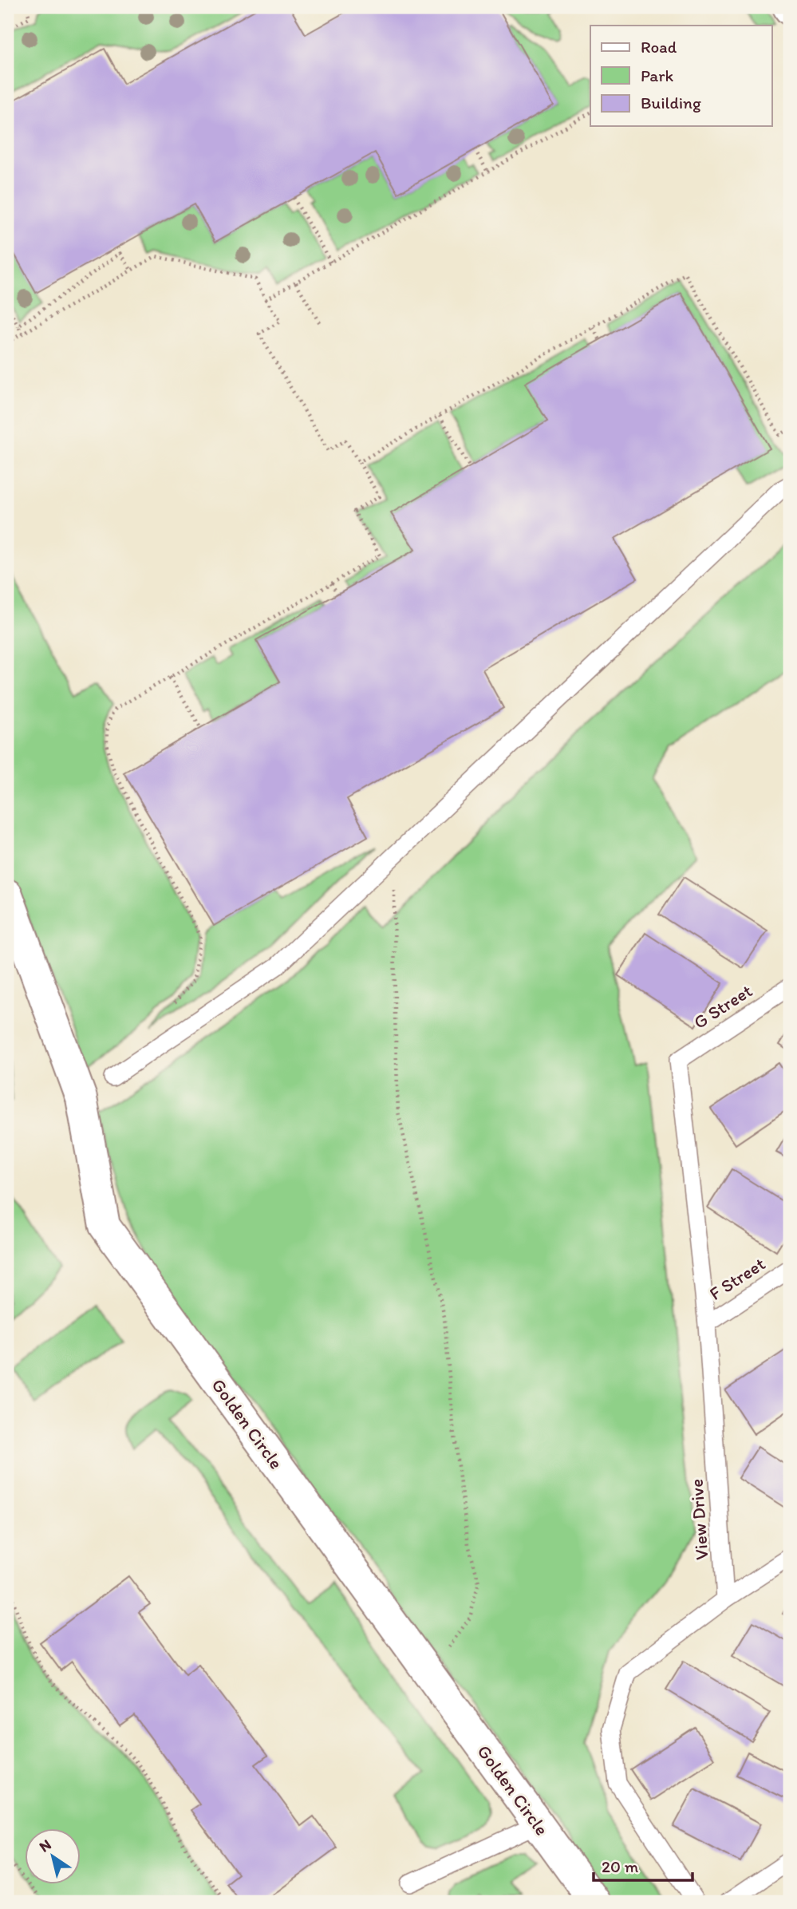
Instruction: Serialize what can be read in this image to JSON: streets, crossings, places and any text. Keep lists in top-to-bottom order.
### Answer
{
  "streets": {
    "street": ["Golden Circle"],
    "lane": ["G Street", "F Street", "View Drive"]
  },
  "crossings": [
    ["G Street", "View Drive"],
    ["F Street", "View Drive"]
  ],
  "legend": ["Road", "Park", "Building"],
  "scale_bar": "20 m",
  "north": "top left"
}
